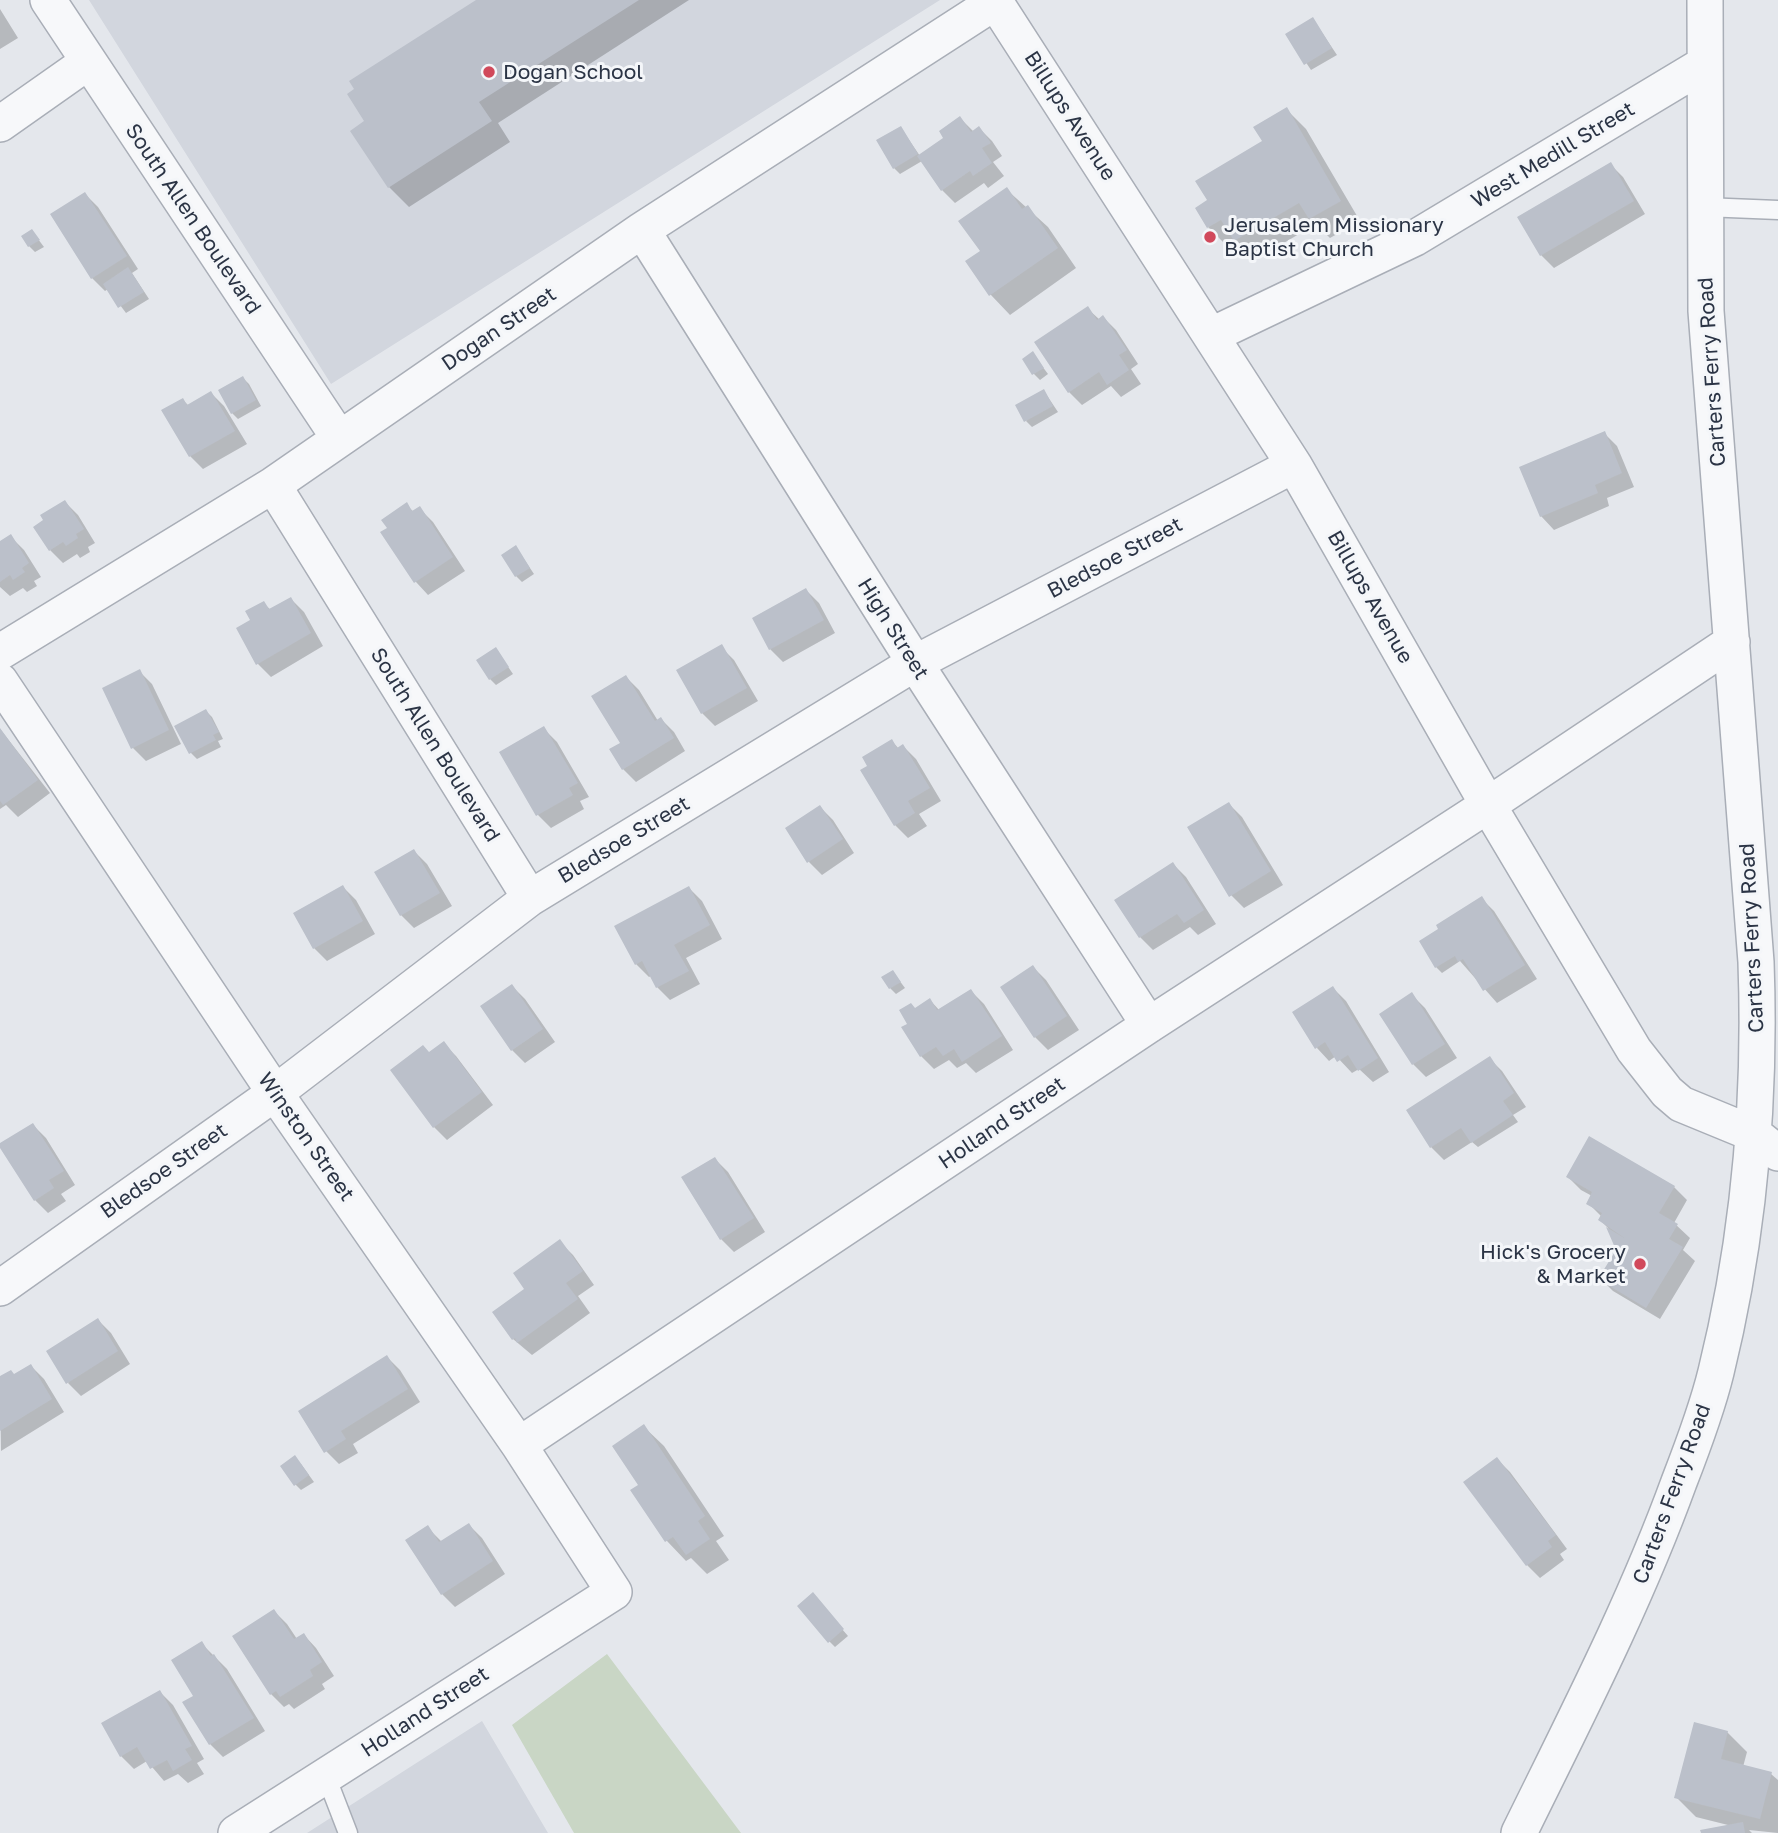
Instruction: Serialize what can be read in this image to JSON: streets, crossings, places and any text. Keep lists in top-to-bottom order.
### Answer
{
  "streets": {
    "street": [
      "Billups Avenue",
      "West Medill Street",
      "South Allen Boulevard",
      "Dogan Street",
      "Carters Ferry Road",
      "Bledsoe Street",
      "High Street",
      "Holland Street",
      "Winston Street"
    ]
  },
  "crossings": [
    ["Billups Avenue", "West Medill Street"],
    ["Billups Avenue", "Dogan Street"],
    ["Billups Avenue", "Carters Ferry Road"],
    ["Billups Avenue", "Bledsoe Street"],
    ["Billups Avenue", "Holland Street"],
    ["West Medill Street", "Carters Ferry Road"],
    ["South Allen Boulevard", "Dogan Street"],
    ["South Allen Boulevard", "Bledsoe Street"],
    ["Dogan Street", "High Street"],
    ["Carters Ferry Road", "Holland Street"],
    ["Bledsoe Street", "High Street"],
    ["Bledsoe Street", "Winston Street"],
    ["High Street", "Holland Street"],
    ["Holland Street", "Winston Street"]
  ],
  "places": ["Dogan School", "Jerusalem Missionary Baptist Church", "Hick's Grocery & Market"]
}
